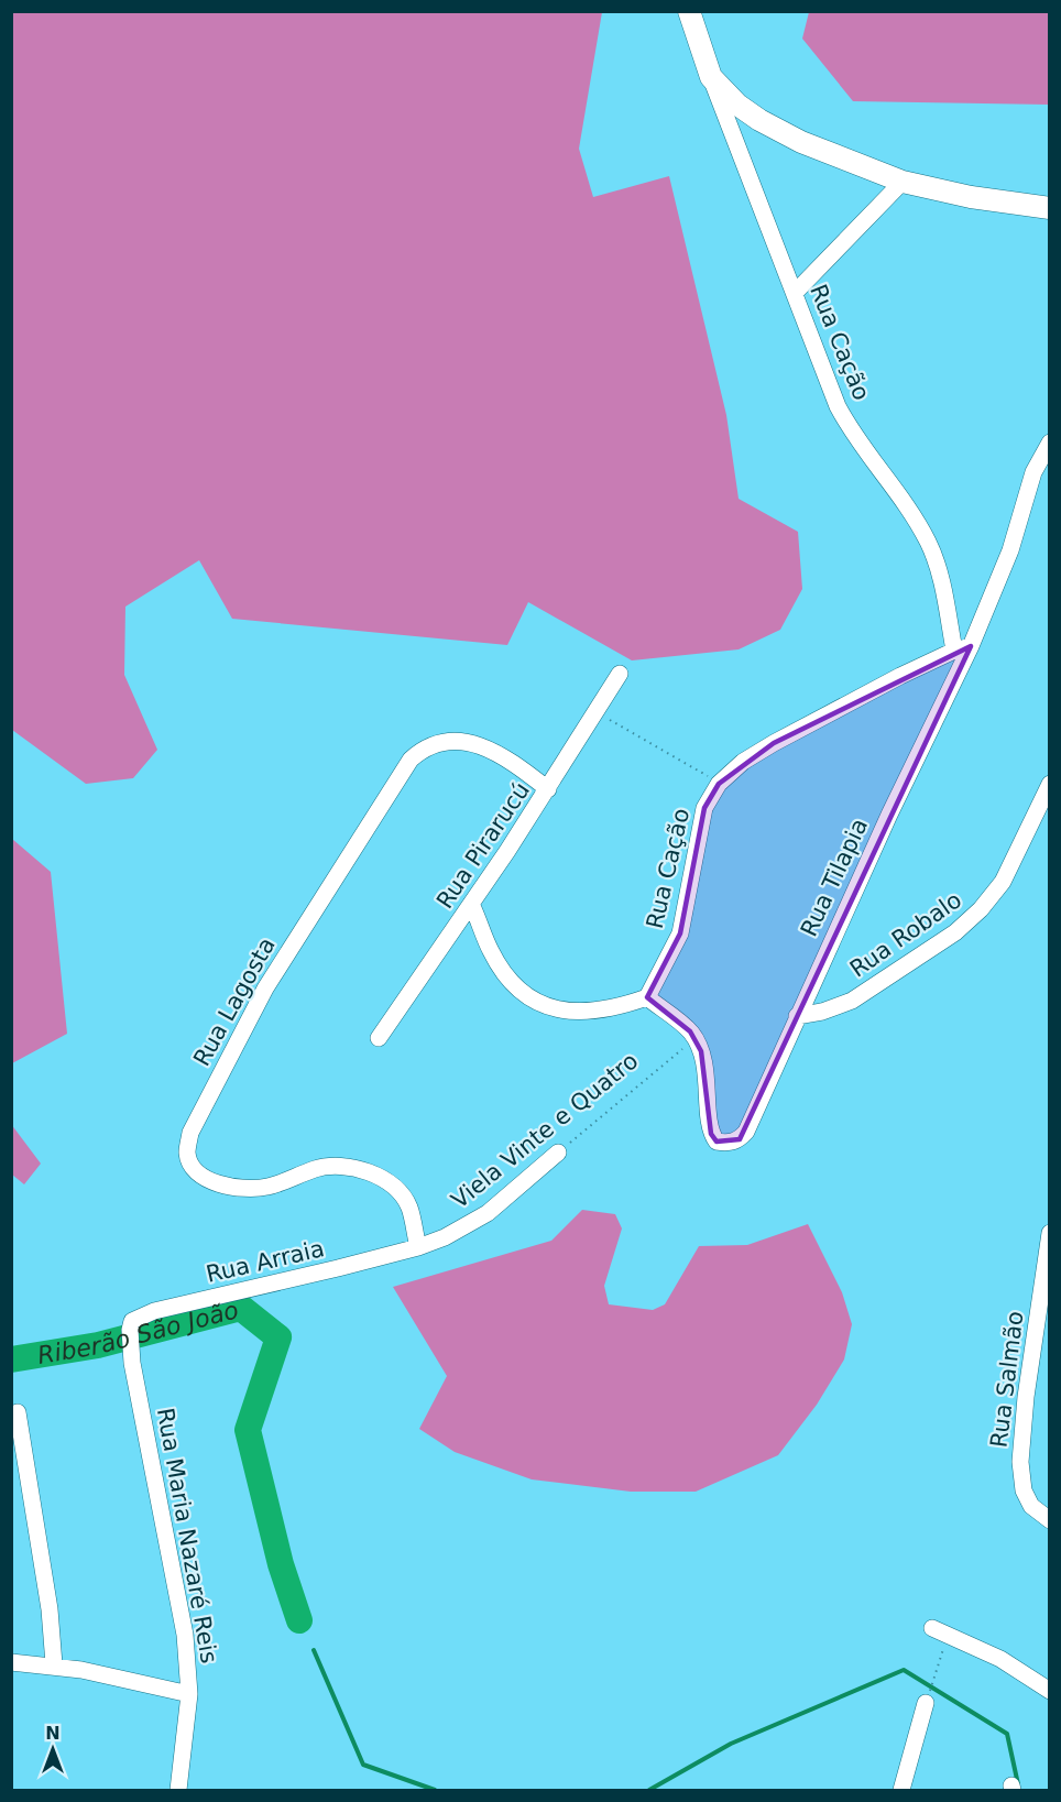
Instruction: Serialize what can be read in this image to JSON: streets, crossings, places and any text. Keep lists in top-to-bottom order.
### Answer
{
  "streets": {
    "street": [
      "Rua Cação",
      "Rua Pirarucú",
      "Rua Tilapia",
      "Rua Robalo",
      "Rua Lagosta",
      "Viela Vinte e Quatro",
      "Rua Arraia",
      "Rua Salmão",
      "Rua Maria Nazaré Reis"
    ]
  },
  "crossings": [
    ["Rua Cação", "Rua Tilapia"],
    ["Rua Pirarucú", "Rua Lagosta"],
    ["Rua Tilapia", "Rua Robalo"],
    ["Rua Tilapia", "Viela Vinte e Quatro"],
    ["Rua Lagosta", "Viela Vinte e Quatro"],
    ["Rua Lagosta", "Rua Arraia"],
    ["Viela Vinte e Quatro", "Rua Arraia"],
    ["Rua Arraia", "Rua Maria Nazaré Reis"]
  ],
  "water": ["Riberão São João"],
  "north": "top"
}
